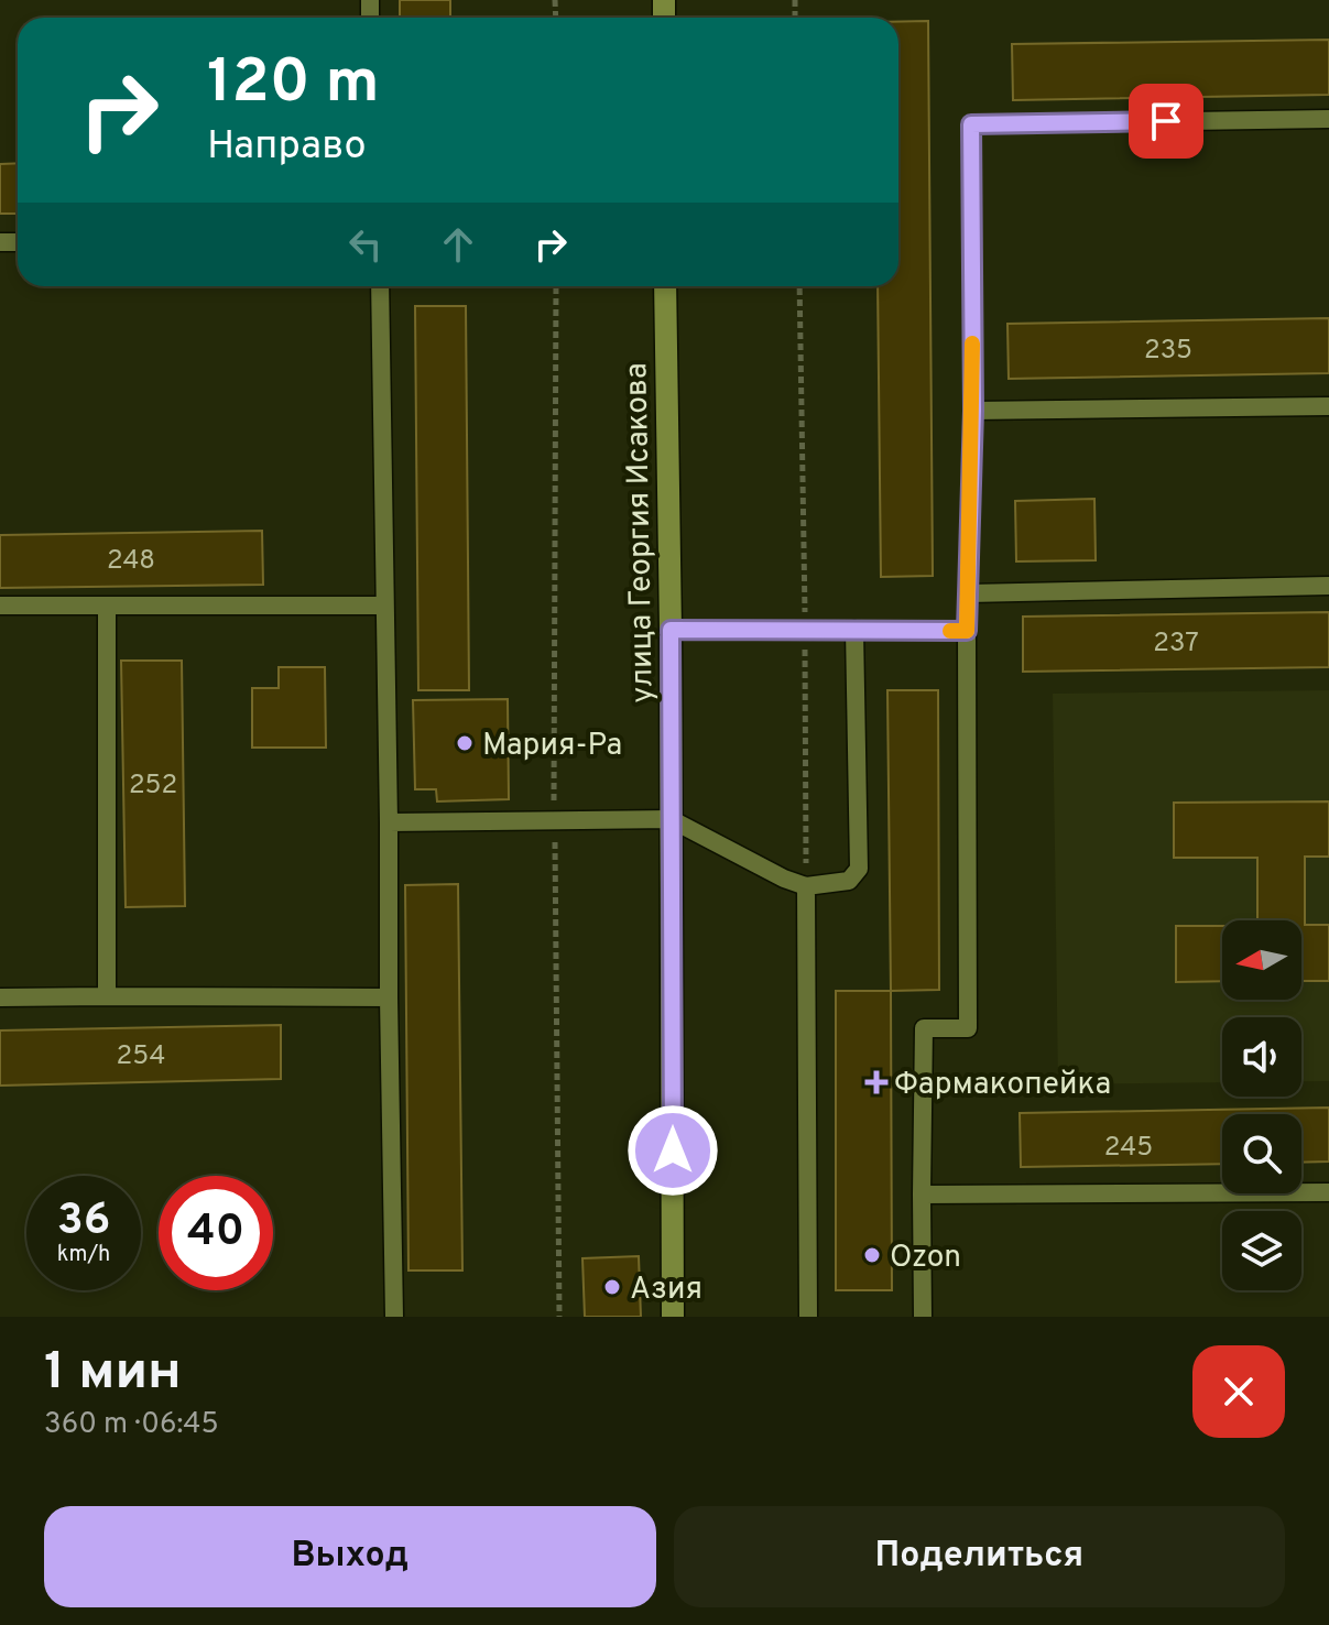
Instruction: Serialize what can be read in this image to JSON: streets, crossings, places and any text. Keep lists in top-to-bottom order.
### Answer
{
  "streets": {
    "street": ["улица Георгия Исакова"]
  },
  "places": {
    "other": ["Мария-Ра", "Ozon", "Азия"],
    "health": ["Фармакопейка"]
  },
  "house_numbers": [
    "235",
    "248",
    "237",
    "252",
    "254",
    "245"
  ],
  "north": "left",
  "page": {
    "turn": ["120 m", "Направо"],
    "speed": "36 km/h",
    "limit": "40",
    "heading": ["1 мин", "360 m · 06:45"],
    "buttons": ["Выход", "Поделиться"]
  }
}
